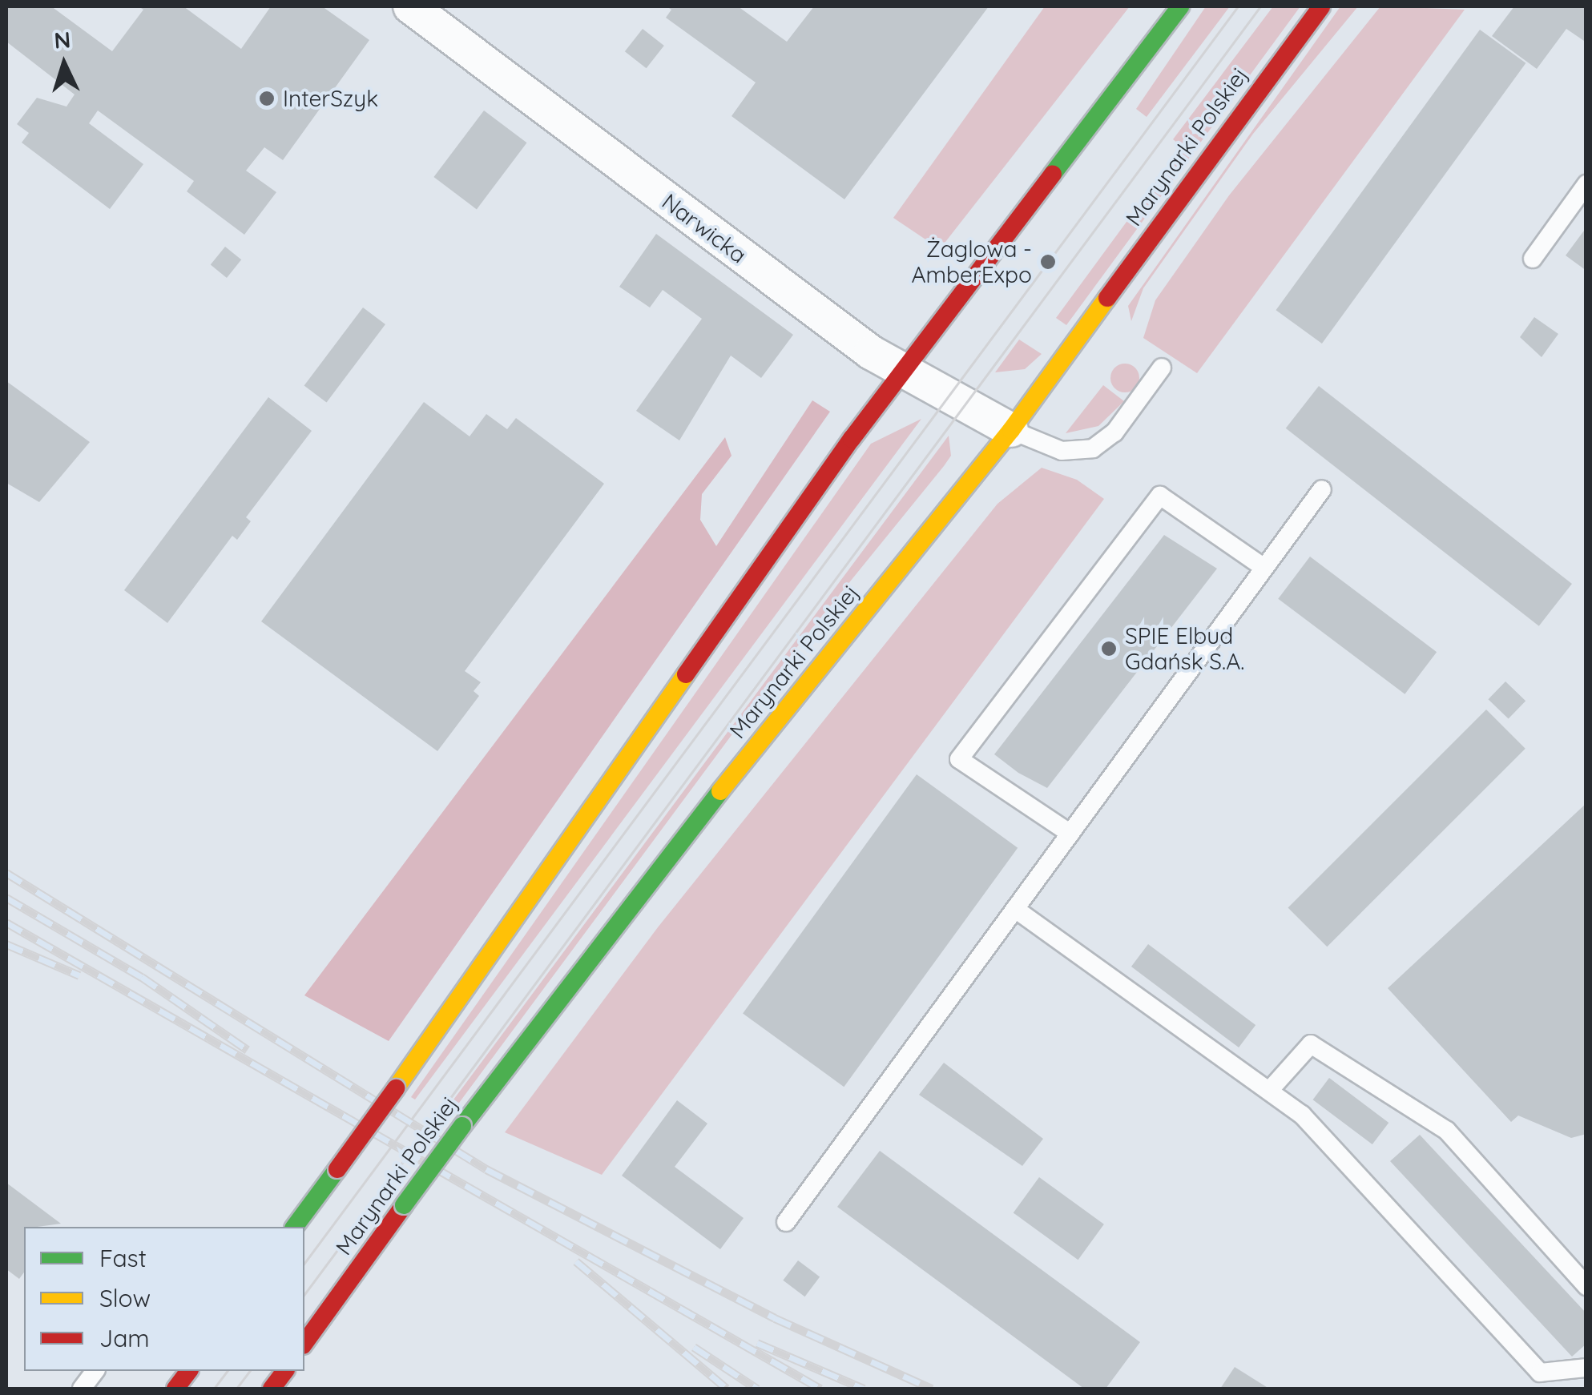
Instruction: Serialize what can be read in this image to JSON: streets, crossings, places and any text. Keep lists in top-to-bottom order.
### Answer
{
  "streets": {
    "main road": ["Marynarki Polskiej"],
    "street": ["Narwicka"]
  },
  "crossings": [
    ["Marynarki Polskiej", "Narwicka"]
  ],
  "places": ["InterSzyk", "Żaglowa - AmberExpo", "SPIE Elbud Gdańsk S.A."],
  "legend": ["Fast", "Slow", "Jam"],
  "north": "top"
}
